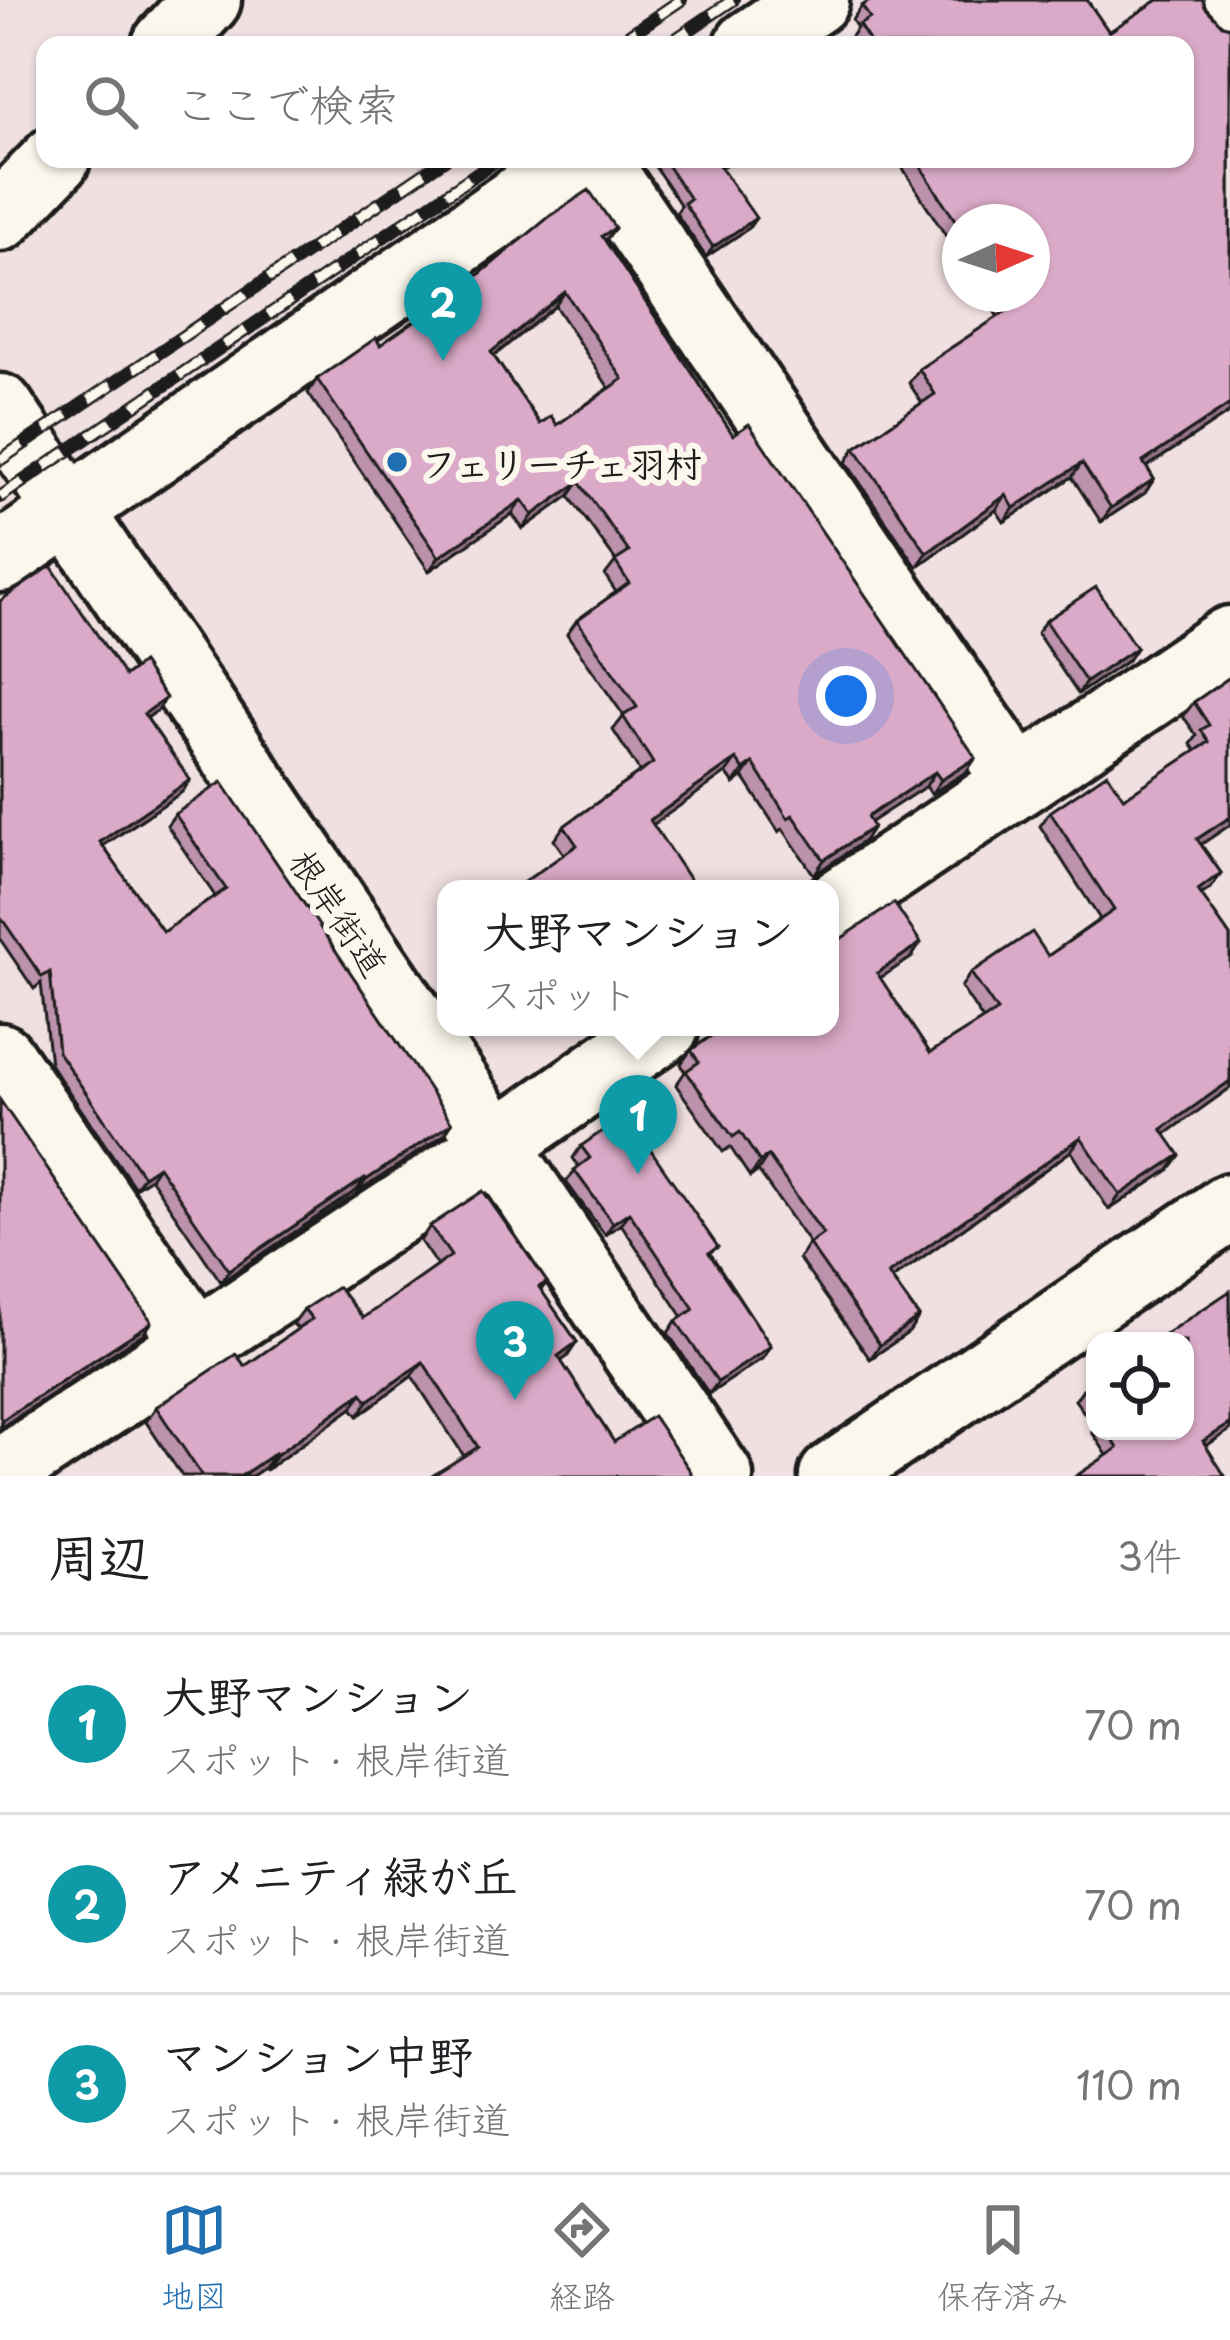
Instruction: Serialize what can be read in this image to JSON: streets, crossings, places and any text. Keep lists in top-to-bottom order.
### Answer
{
  "streets": {
    "street": ["根岸街道"]
  },
  "places": ["フェリーチェ羽村"],
  "north": "right",
  "page": {
    "search": "ここで検索",
    "pins": ["2", "1", "3"],
    "popup": ["大野マンション", "スポット"],
    "heading": ["周辺", "3件"],
    "list": [
      {
        "mark": "1",
        "name": "大野マンション",
        "note": "スポット · 根岸街道",
        "value": "70 m"
      },
      {
        "mark": "2",
        "name": "アメニティ緑が丘",
        "note": "スポット · 根岸街道",
        "value": "70 m"
      },
      {
        "mark": "3",
        "name": "マンション中野",
        "note": "スポット · 根岸街道",
        "value": "110 m"
      }
    ],
    "nav": ["地図", "経路", "保存済み"]
  }
}
